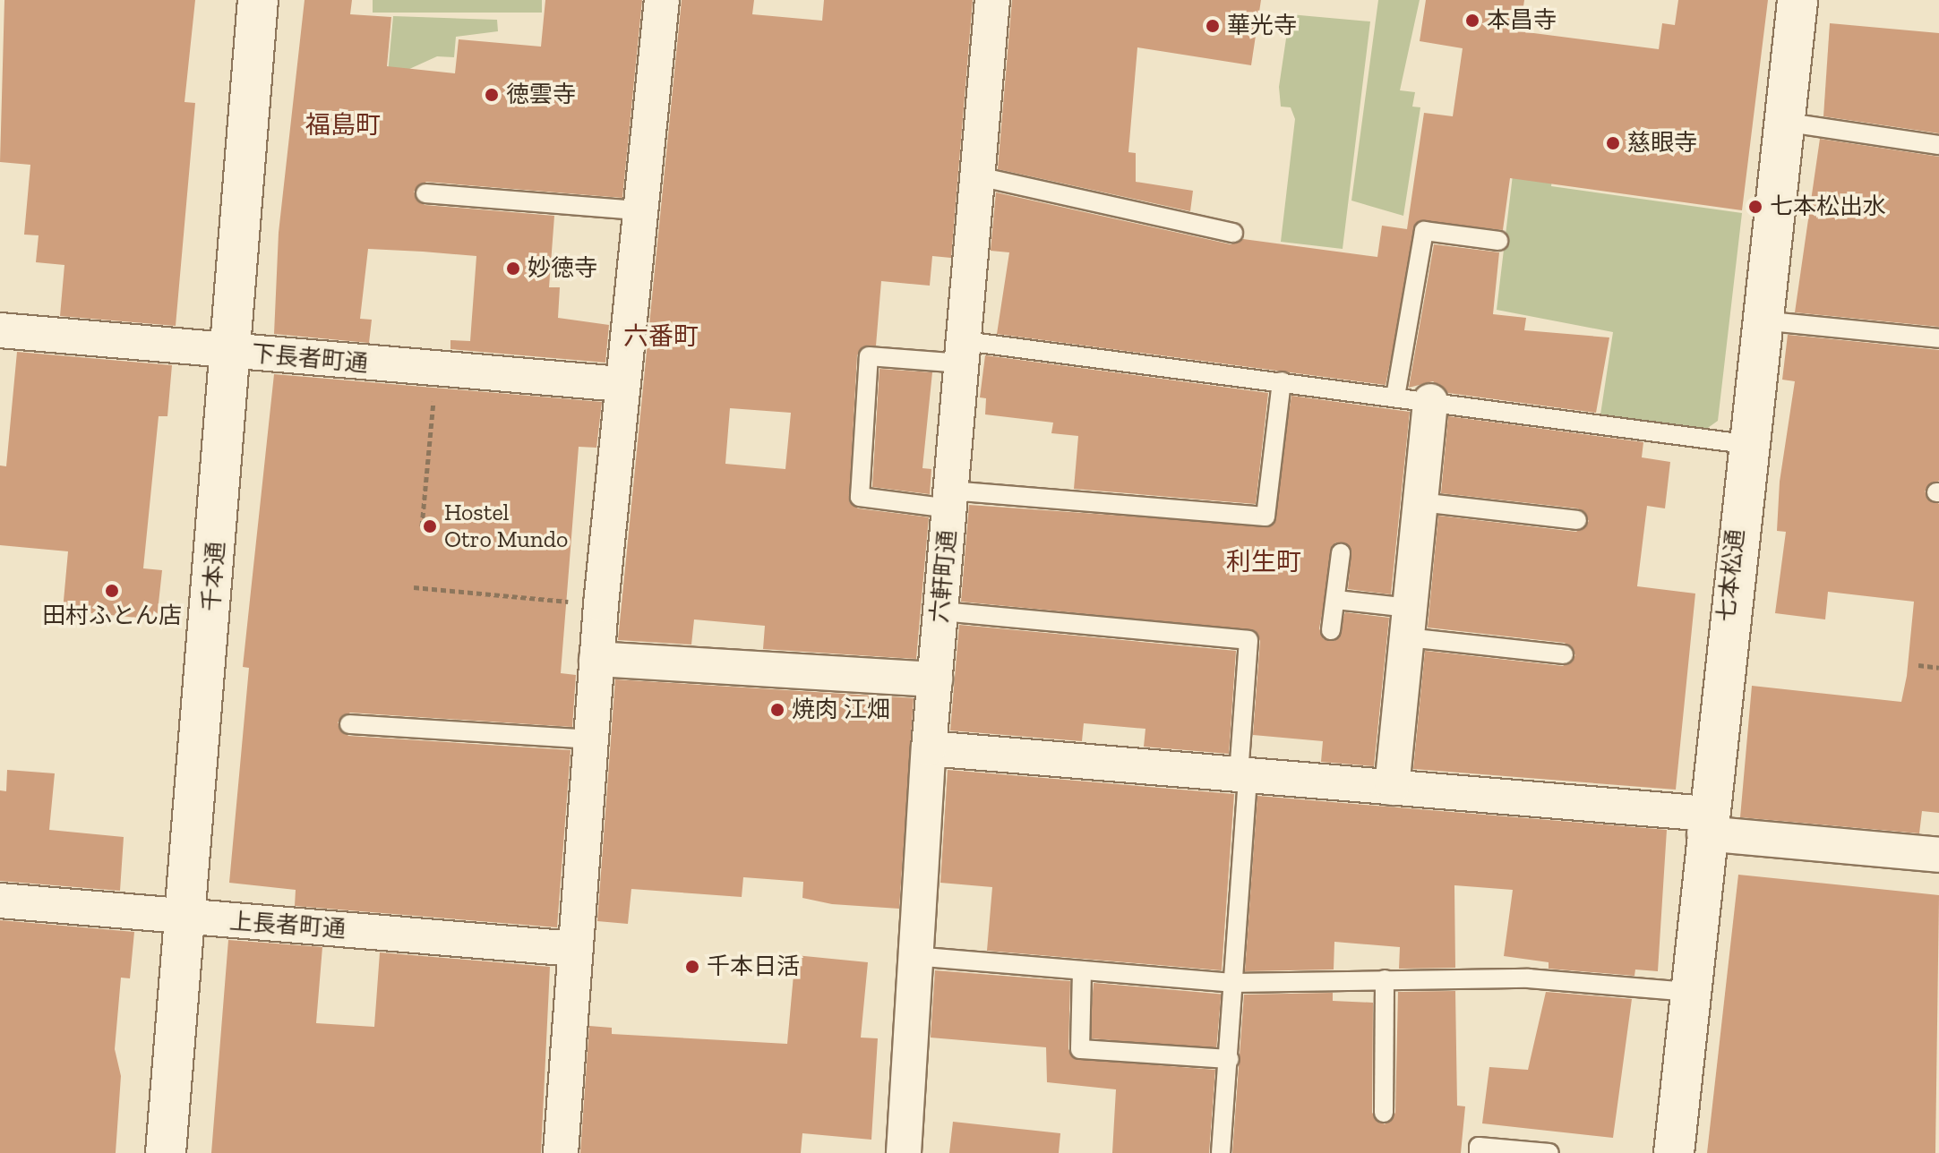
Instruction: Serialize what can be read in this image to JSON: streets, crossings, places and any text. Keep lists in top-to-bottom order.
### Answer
{
  "streets": {
    "street": [
      "下長者町通",
      "七本松通",
      "千本通",
      "六軒町通",
      "上長者町通"
    ]
  },
  "crossings": [
    ["下長者町通", "千本通"],
    ["千本通", "上長者町通"]
  ],
  "districts": ["福島町", "六番町", "利生町"],
  "places": [
    "本昌寺",
    "華光寺",
    "徳雲寺",
    "慈眼寺",
    "七本松出水",
    "妙徳寺",
    "Hostel Otro Mundo",
    "田村ふとん店",
    "焼肉 江畑",
    "千本日活"
  ]
}
